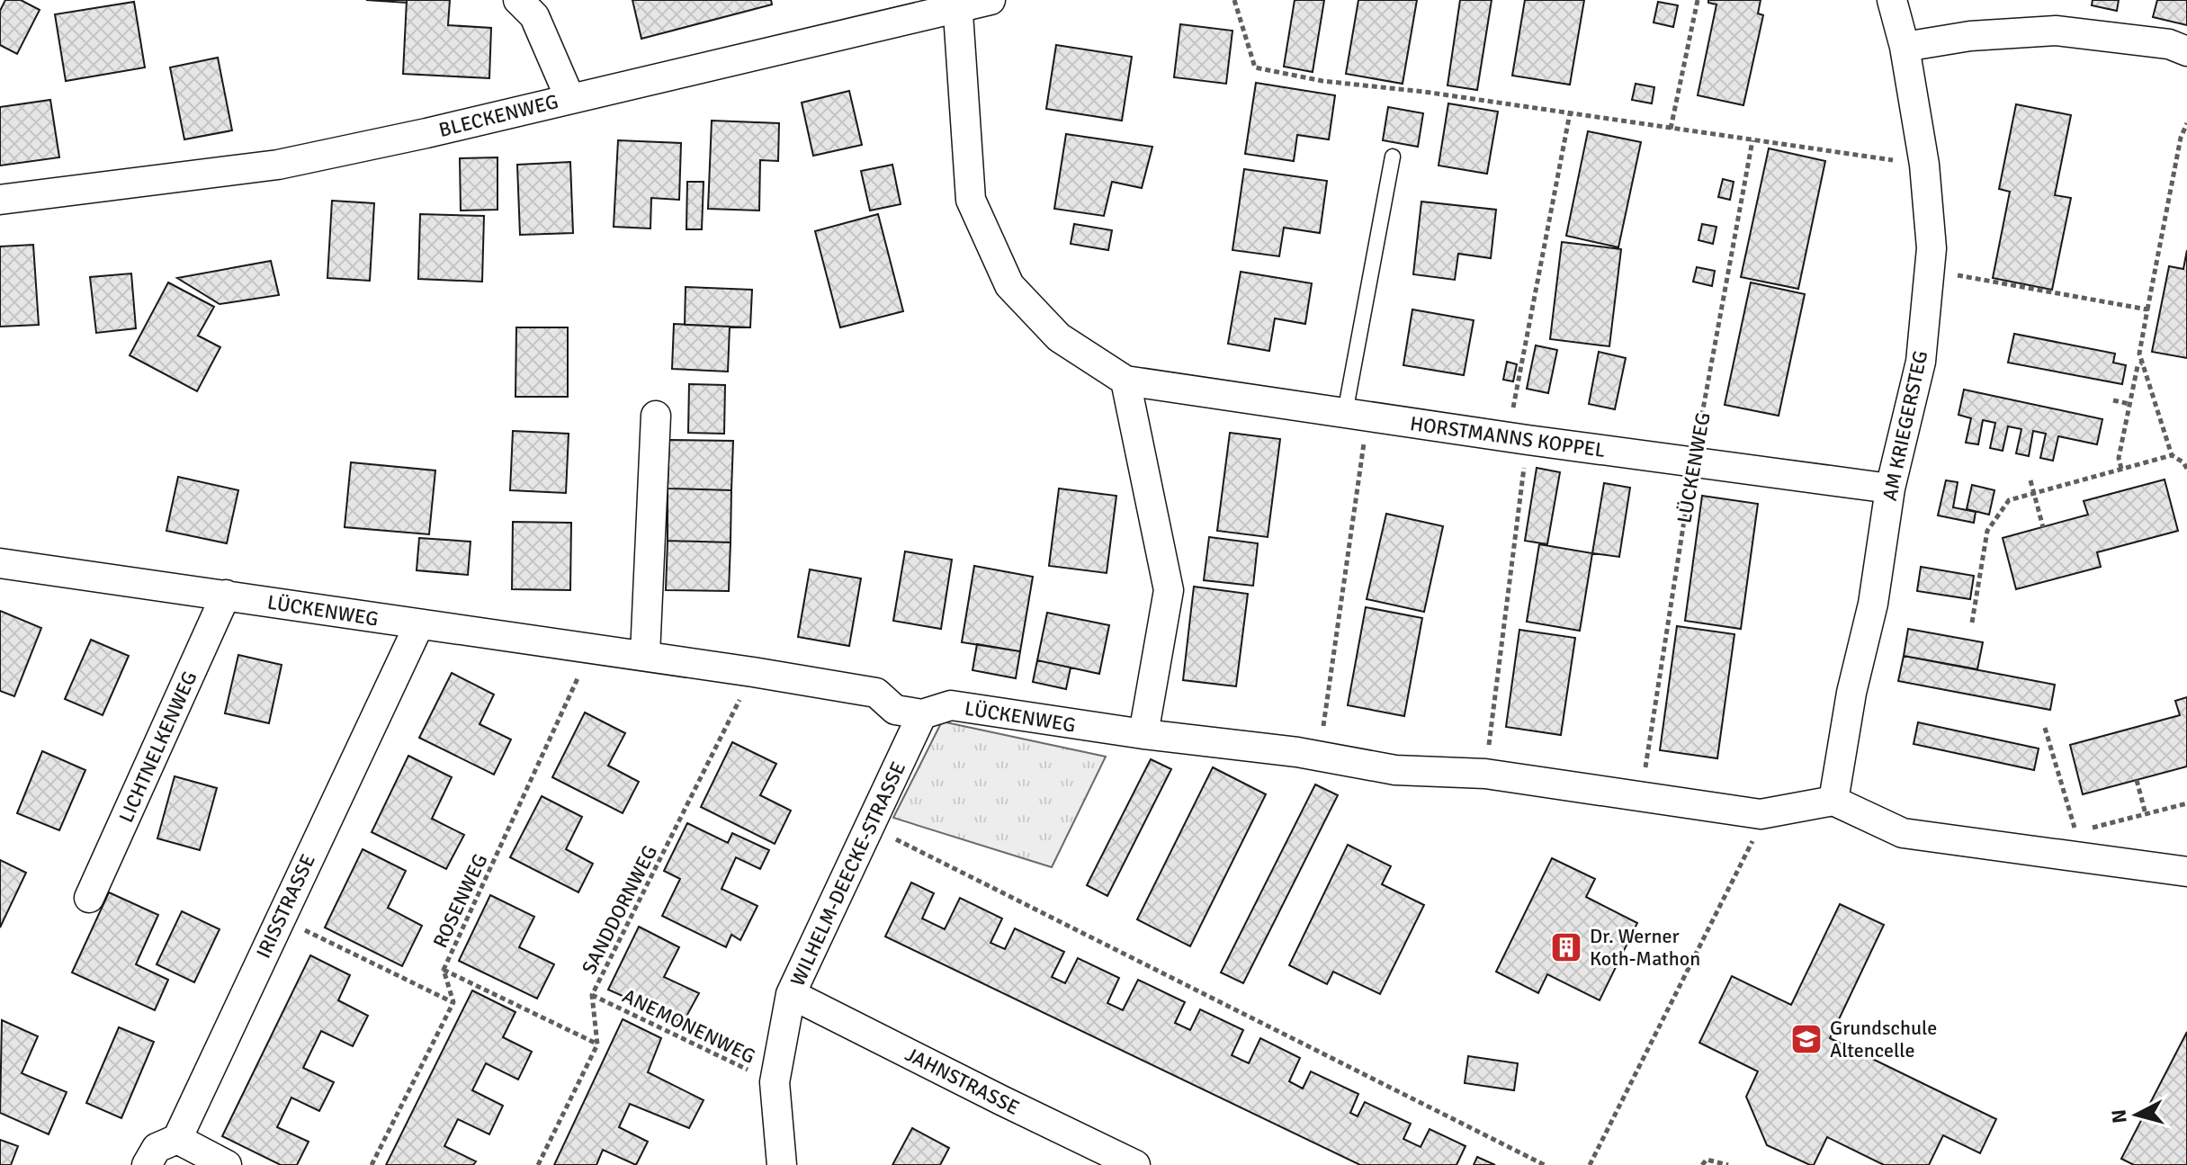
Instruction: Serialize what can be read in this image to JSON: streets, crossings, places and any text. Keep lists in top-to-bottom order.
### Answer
{
  "streets": {
    "street": [
      "BLECKENWEG",
      "AM KRIEGERSTEG",
      "HORSTMANNS KOPPEL",
      "LÜCKENWEG",
      "LICHTNELKENWEG",
      "WILHELM-DEECKE-STRASSE",
      "IRISSTRASSE",
      "JAHNSTRASSE"
    ],
    "path": ["ROSENWEG", "SANDDORNWEG", "ANEMONENWEG"]
  },
  "crossings": [
    ["BLECKENWEG", "HORSTMANNS KOPPEL"],
    ["AM KRIEGERSTEG", "HORSTMANNS KOPPEL"],
    ["AM KRIEGERSTEG", "LÜCKENWEG"],
    ["HORSTMANNS KOPPEL", "LÜCKENWEG"],
    ["LÜCKENWEG", "LICHTNELKENWEG"],
    ["LÜCKENWEG", "WILHELM-DEECKE-STRASSE"],
    ["LÜCKENWEG", "ROSENWEG"],
    ["LÜCKENWEG", "IRISSTRASSE"],
    ["LÜCKENWEG", "SANDDORNWEG"],
    ["WILHELM-DEECKE-STRASSE", "ANEMONENWEG"],
    ["WILHELM-DEECKE-STRASSE", "JAHNSTRASSE"],
    ["SANDDORNWEG", "ANEMONENWEG"]
  ],
  "places": {
    "building": ["Dr. Werner Koth-Mathon"],
    "school or university": ["Grundschule Altencelle"]
  },
  "north": "left"
}
